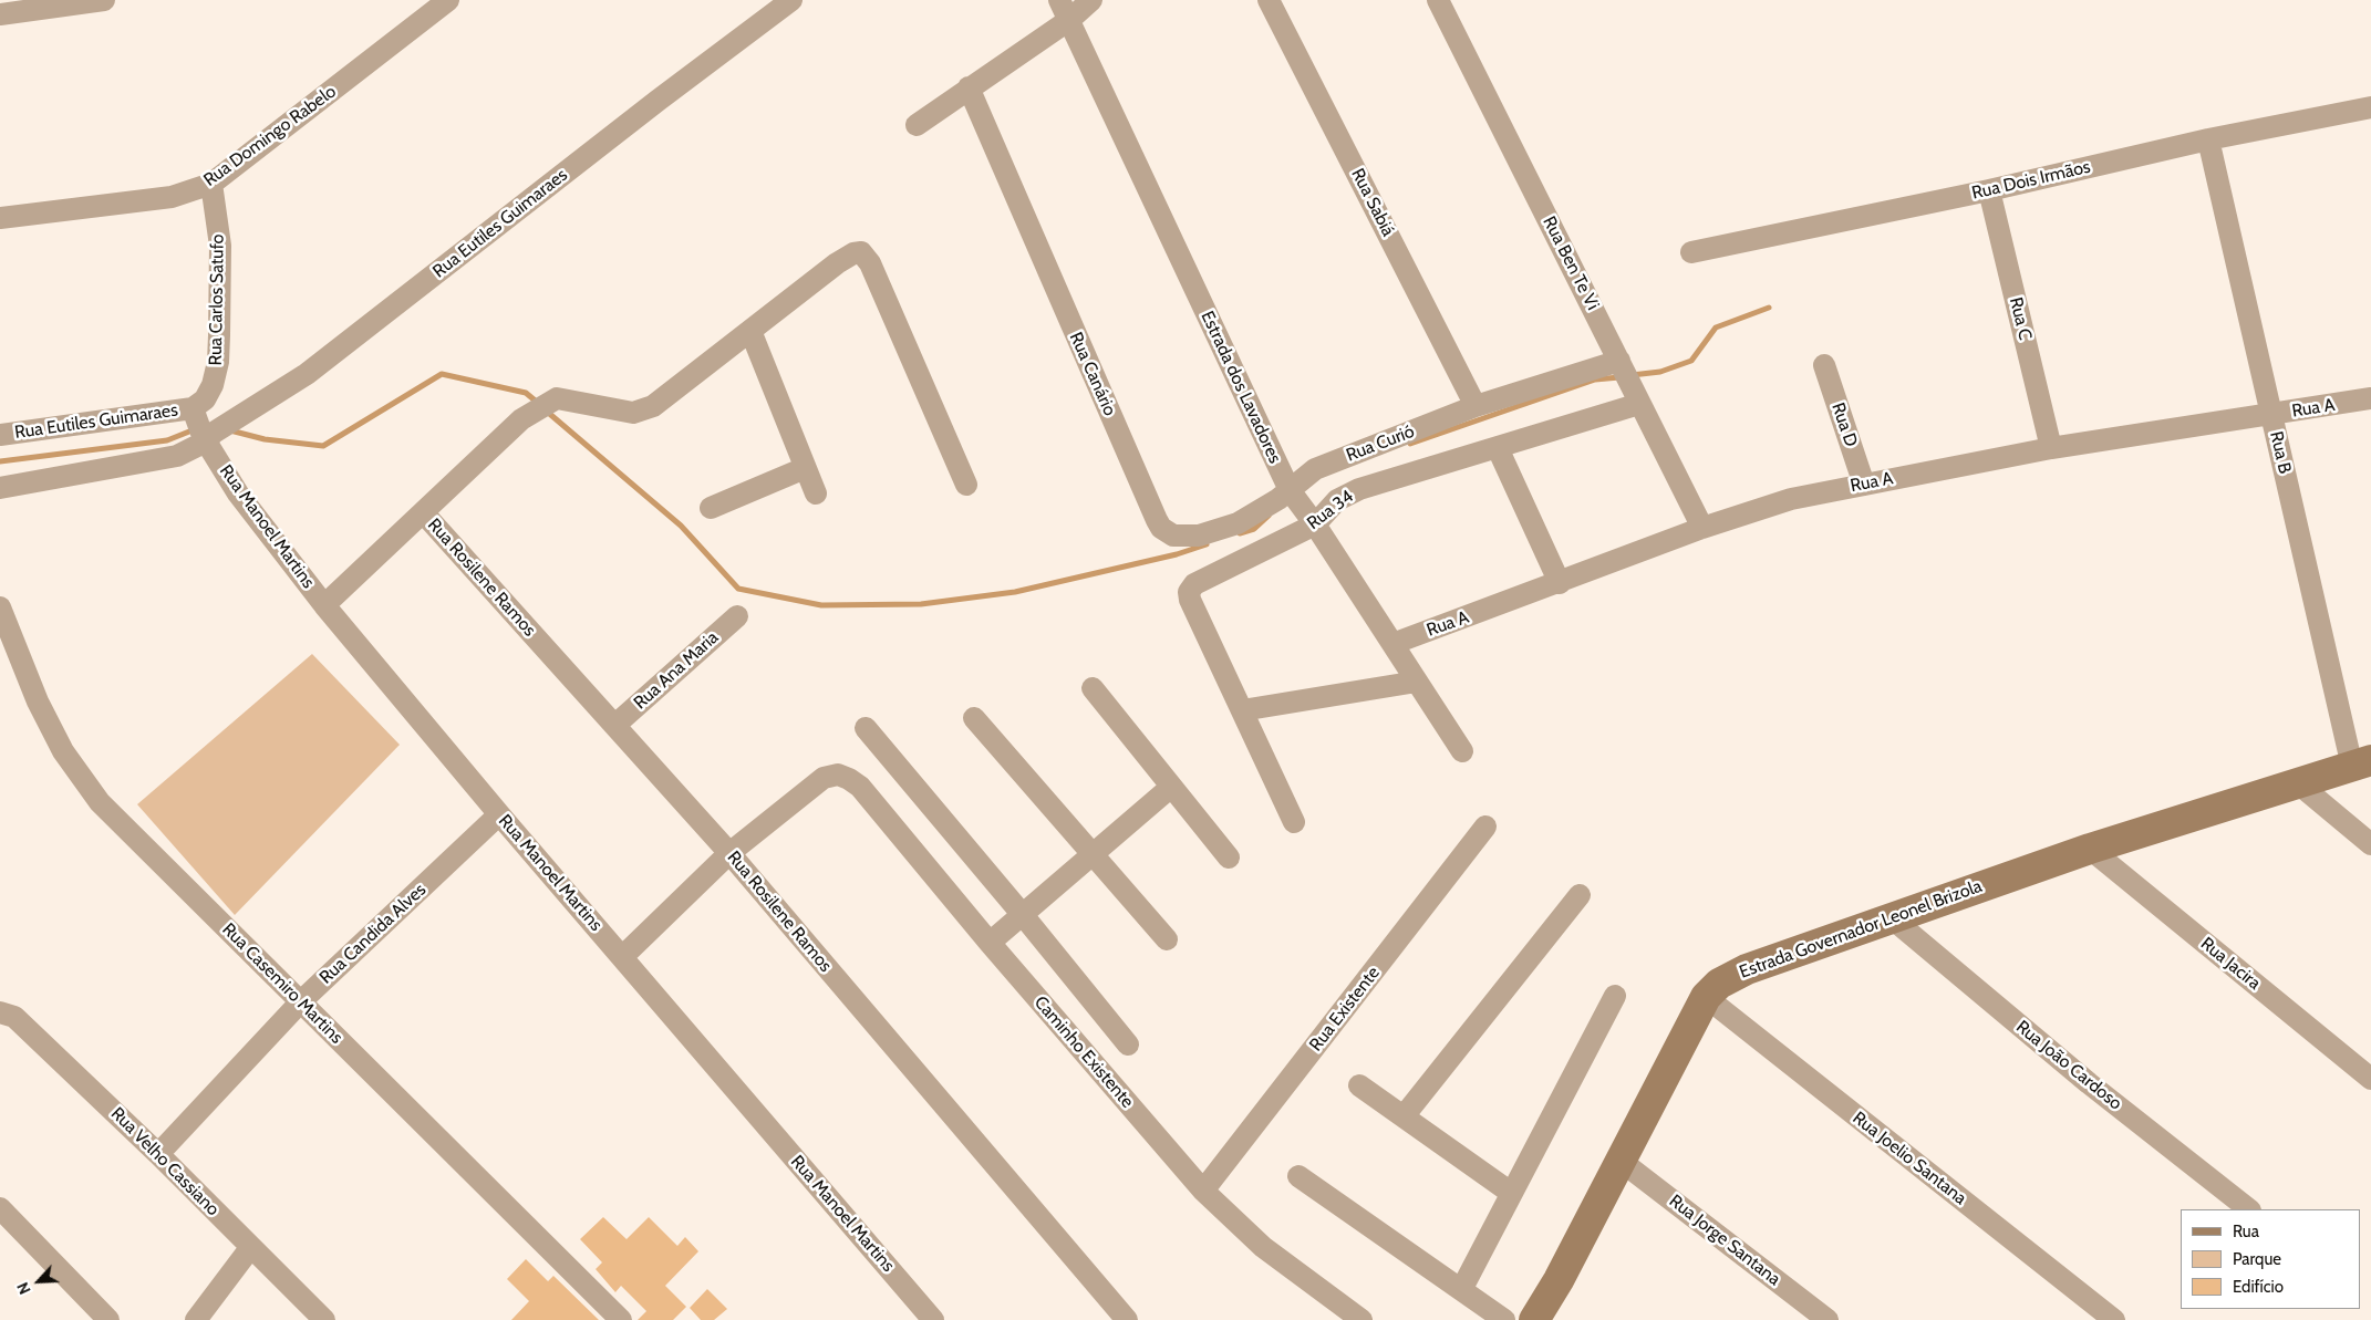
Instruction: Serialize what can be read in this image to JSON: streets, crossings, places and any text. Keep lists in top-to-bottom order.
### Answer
{
  "streets": {
    "main road": ["Estrada Governador Leonel Brizola"],
    "street": [
      "Rua Domingo Rabelo",
      "Rua Dois Irmãos",
      "Rua Sabiá",
      "Rua Eutiles Guimaraes",
      "Rua Ben Te Vi",
      "Rua Carlos Satufo",
      "Rua C",
      "Rua Canário",
      "Estrada dos Lavadores",
      "Rua A",
      "Rua D",
      "Rua Curió",
      "Rua B",
      "Rua 34",
      "Rua Manoel Martins",
      "Rua Rosilene Ramos",
      "Rua Ana Maria",
      "Rua Candida Alves",
      "Rua Jacira",
      "Rua Casemiro Martins",
      "Rua Existente",
      "Caminho Existente",
      "Rua João Cardoso",
      "Rua Joelio Santana",
      "Rua Velho Cassiano",
      "Rua Jorge Santana"
    ]
  },
  "crossings": [
    ["Rua Domingo Rabelo", "Rua Carlos Satufo"],
    ["Rua Dois Irmãos", "Rua C"],
    ["Rua Dois Irmãos", "Rua B"],
    ["Rua Sabiá", "Rua Curió"],
    ["Rua Eutiles Guimaraes", "Rua Carlos Satufo"],
    ["Rua Eutiles Guimaraes", "Rua Manoel Martins"],
    ["Rua Ben Te Vi", "Rua A"],
    ["Rua Ben Te Vi", "Rua 34"],
    ["Rua Carlos Satufo", "Rua Manoel Martins"],
    ["Rua C", "Rua A"],
    ["Rua Canário", "Estrada dos Lavadores"],
    ["Rua Canário", "Rua Curió"],
    ["Estrada dos Lavadores", "Rua A"],
    ["Estrada dos Lavadores", "Rua Curió"],
    ["Estrada dos Lavadores", "Rua 34"],
    ["Rua A", "Rua D"],
    ["Rua A", "Rua B"],
    ["Rua B", "Estrada Governador Leonel Brizola"],
    ["Rua Manoel Martins", "Rua Candida Alves"],
    ["Rua Rosilene Ramos", "Rua Ana Maria"],
    ["Rua Rosilene Ramos", "Caminho Existente"],
    ["Estrada Governador Leonel Brizola", "Rua Jacira"],
    ["Estrada Governador Leonel Brizola", "Rua João Cardoso"],
    ["Estrada Governador Leonel Brizola", "Rua Joelio Santana"],
    ["Estrada Governador Leonel Brizola", "Rua Jorge Santana"],
    ["Rua Candida Alves", "Rua Casemiro Martins"],
    ["Rua Candida Alves", "Rua Velho Cassiano"],
    ["Rua Existente", "Caminho Existente"]
  ],
  "legend": ["Rua", "Parque", "Edifício"],
  "north": "bottom left"
}
